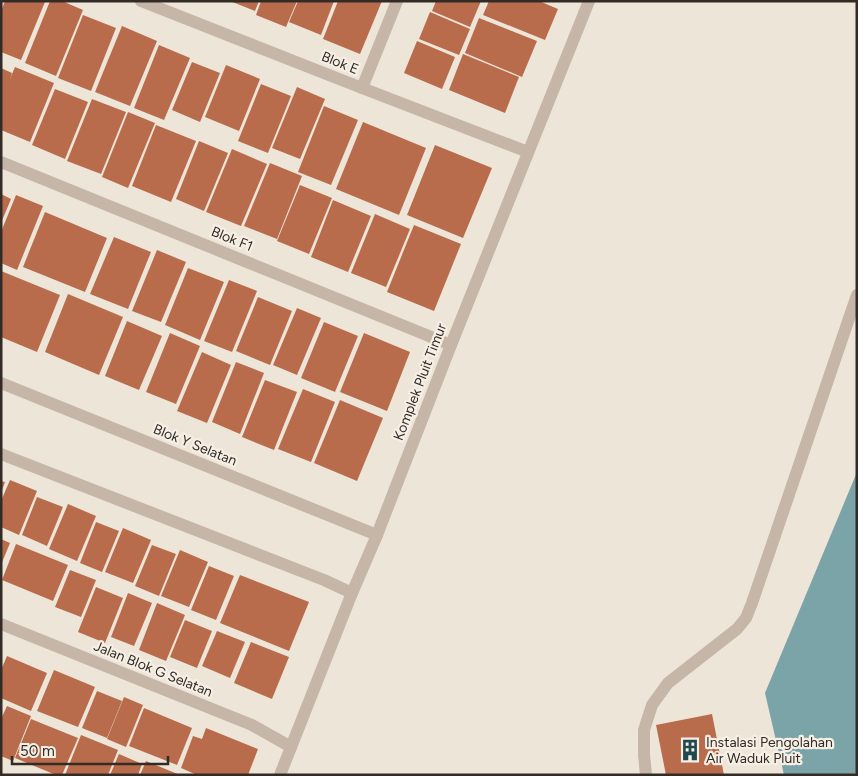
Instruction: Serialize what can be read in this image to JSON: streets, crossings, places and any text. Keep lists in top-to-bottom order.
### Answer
{
  "streets": {
    "street": [
      "Blok E",
      "Blok F1",
      "Komplek Pluit Timur",
      "Blok Y Selatan",
      "Jalan Blok G Selatan"
    ]
  },
  "crossings": [
    ["Blok E", "Komplek Pluit Timur"],
    ["Blok F1", "Komplek Pluit Timur"],
    ["Komplek Pluit Timur", "Blok Y Selatan"],
    ["Komplek Pluit Timur", "Jalan Blok G Selatan"]
  ],
  "places": {
    "building": ["Instalasi Pengolahan Air Waduk Pluit"]
  },
  "scale_bar": "50 m"
}
